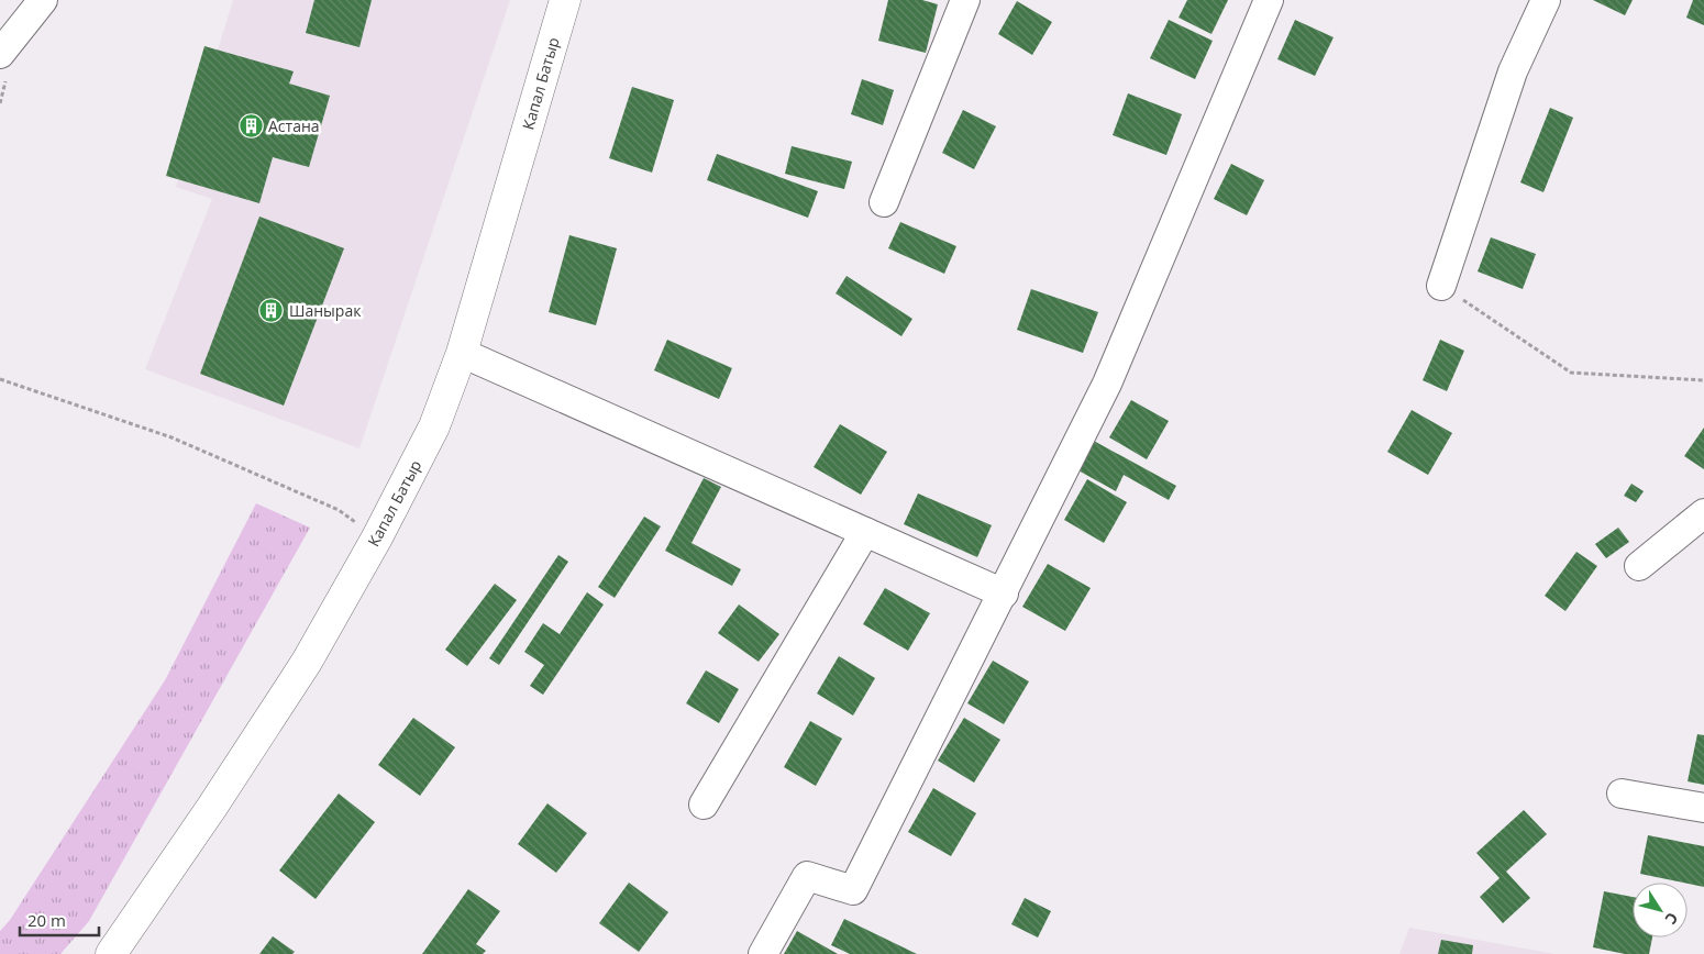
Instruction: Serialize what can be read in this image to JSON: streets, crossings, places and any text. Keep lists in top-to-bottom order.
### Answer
{
  "streets": {
    "main road": ["Капал Батыр"]
  },
  "places": {
    "building": ["Астана", "Шанырак"]
  },
  "scale_bar": "20 m",
  "north": "bottom right"
}
